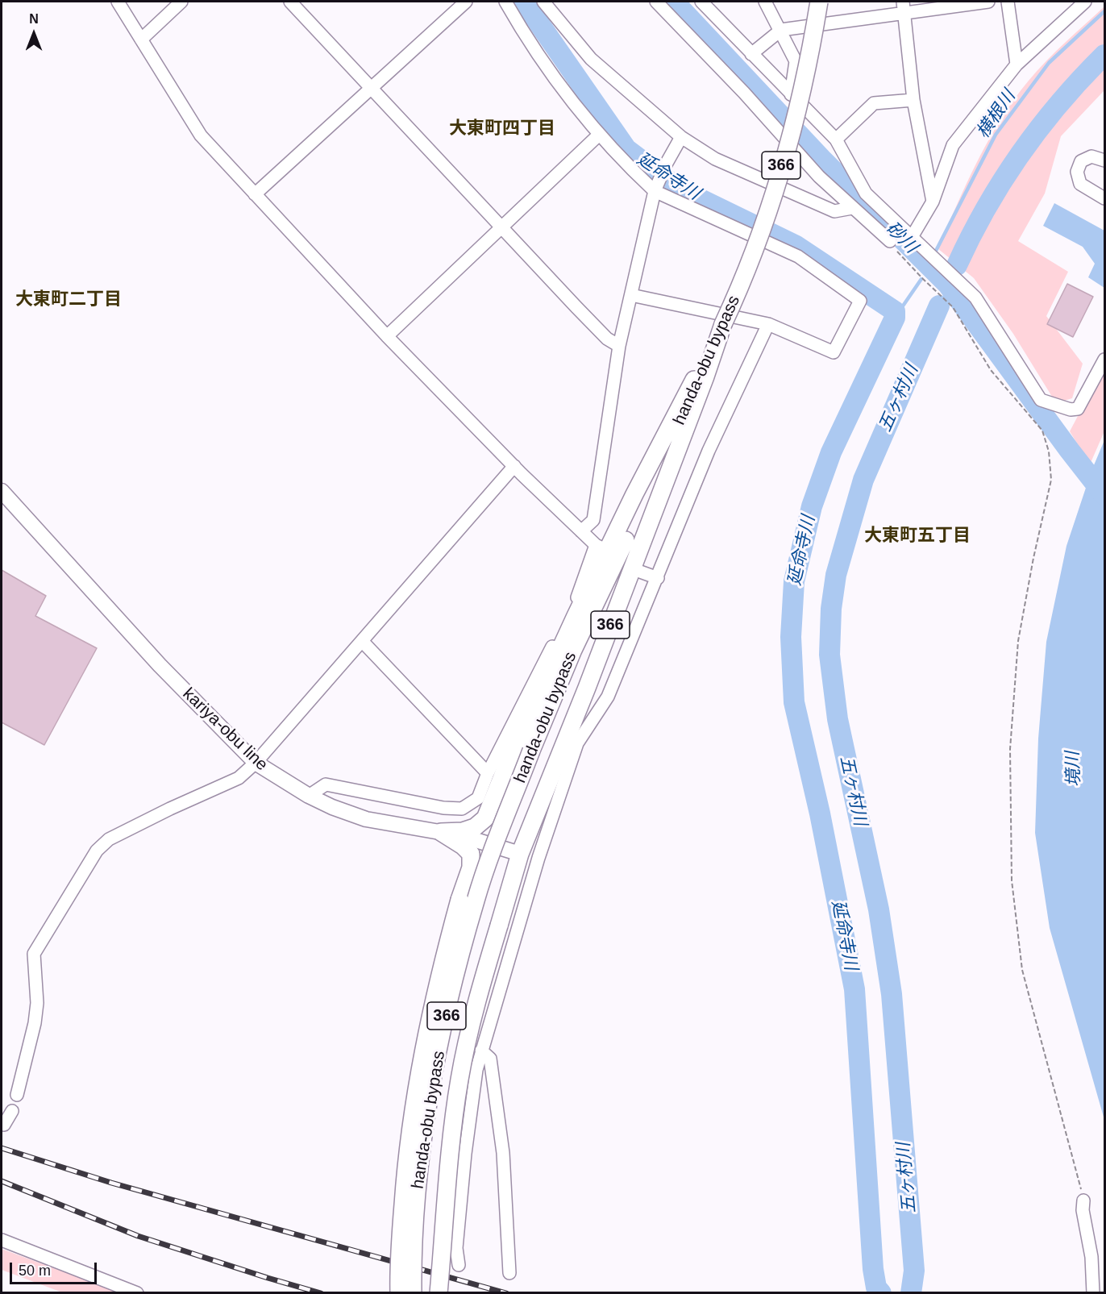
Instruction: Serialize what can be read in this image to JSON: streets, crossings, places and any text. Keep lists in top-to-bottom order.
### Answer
{
  "streets": {
    "highway": ["366", "handa-obu bypass"],
    "main road": ["kariya-obu line"]
  },
  "crossings": [
    ["366", "handa-obu bypass"],
    ["366", "kariya-obu line"]
  ],
  "districts": ["大東町四丁目", "大東町二丁目", "大東町五丁目"],
  "water": [
    "横根川",
    "延命寺川",
    "砂川",
    "五ヶ村川",
    "境川"
  ],
  "scale_bar": "50 m",
  "north": "top"
}
